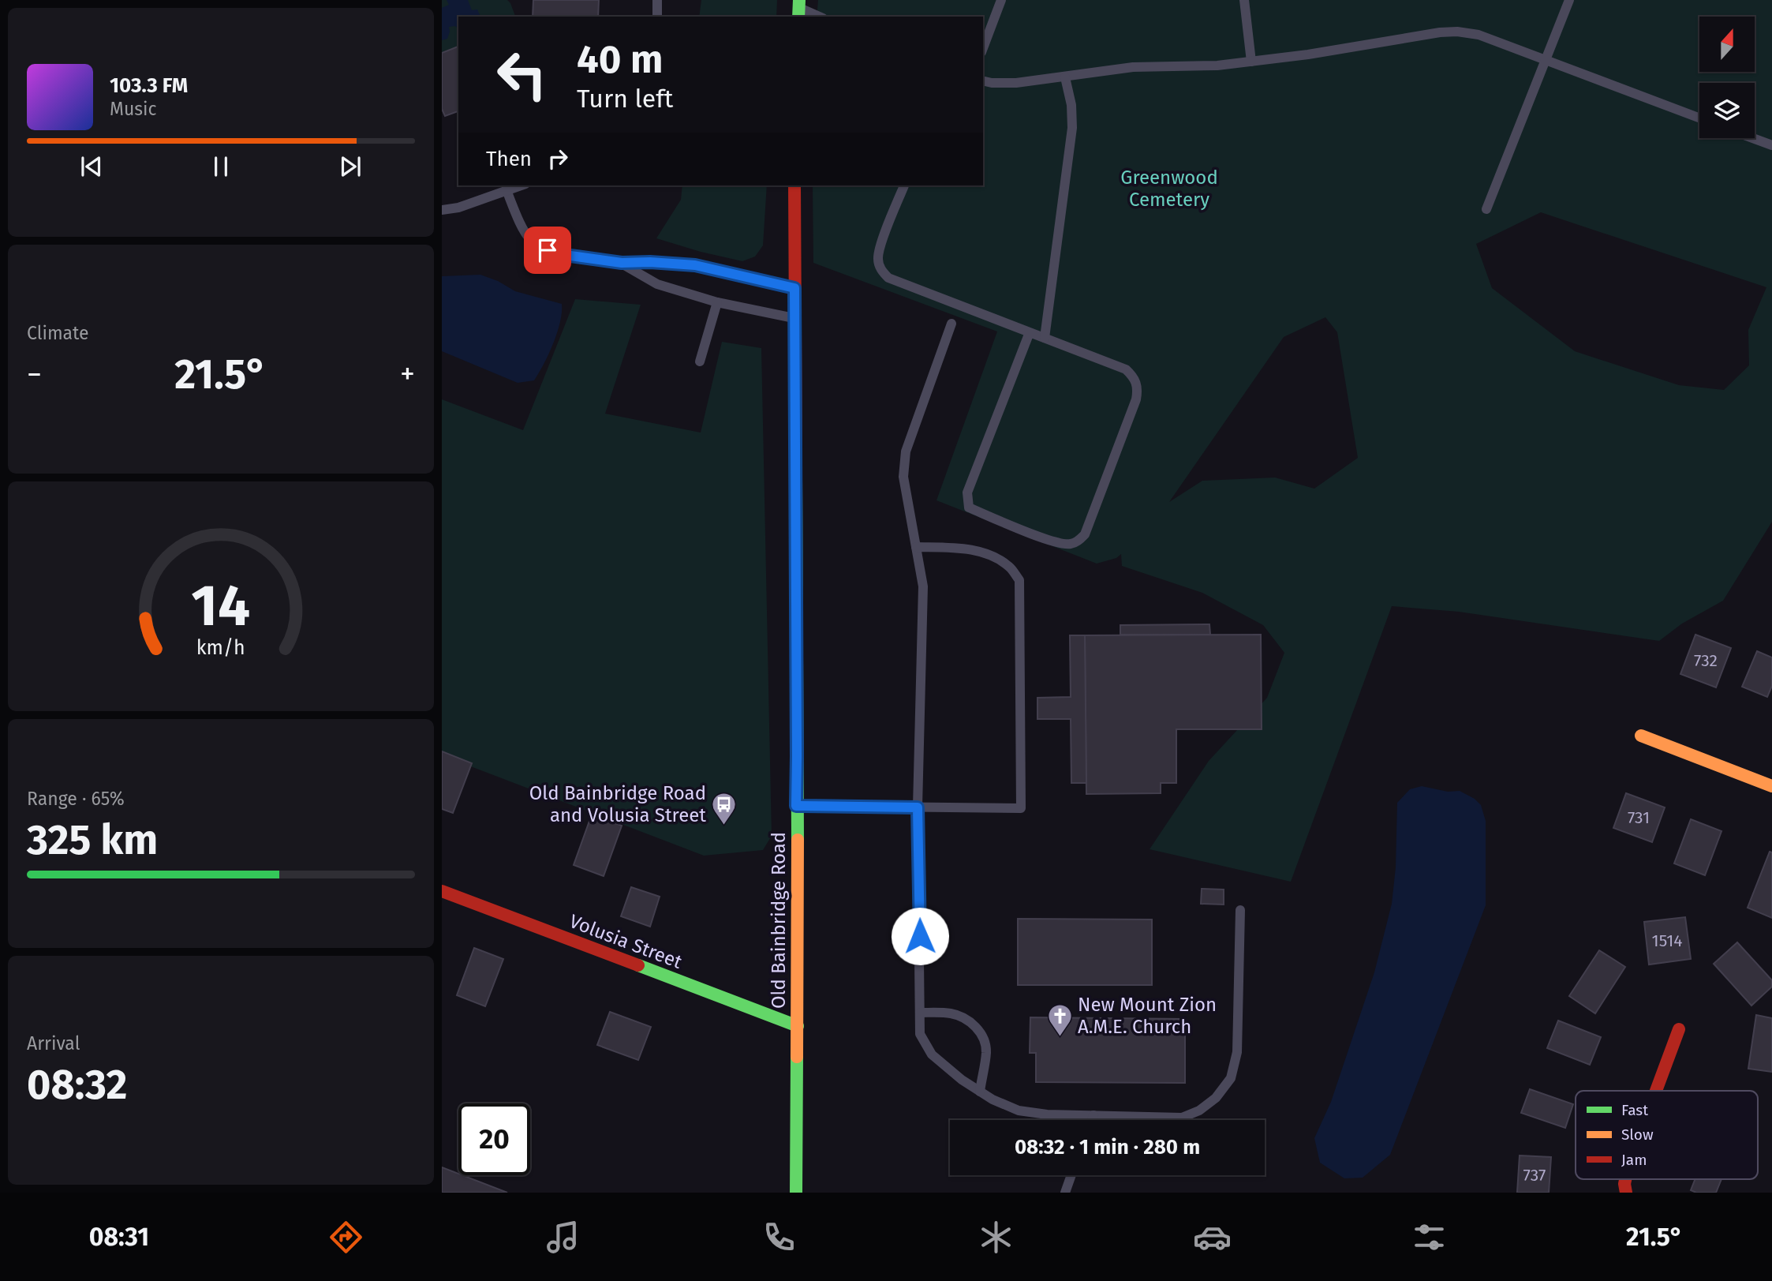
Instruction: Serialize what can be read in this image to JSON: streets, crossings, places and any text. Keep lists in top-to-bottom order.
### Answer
{
  "streets": {
    "main road": ["Old Bainbridge Road", "Volusia Street"]
  },
  "crossings": [
    ["Old Bainbridge Road", "Volusia Street"]
  ],
  "parks": ["Greenwood Cemetery"],
  "places": {
    "bus stop": ["Old Bainbridge Road and Volusia Street"],
    "church": ["New Mount Zion A.M.E. Church"]
  },
  "house_numbers": [
    "732",
    "731",
    "1514",
    "737"
  ],
  "legend": ["Fast", "Slow", "Jam"],
  "north": "top",
  "page": {
    "turn": ["40 m", "Turn left"],
    "song": ["103.3 FM", "Music"],
    "then": "Then",
    "tile": [
      "Climate",
      ["Range · 65%", "325 km"],
      ["Arrival", "08:32"]
    ],
    "heat": ["−", "21.5°", "+"],
    "limit": "20",
    "trip": "08:32 · 1 min · 280 m",
    "tabs": ["08:31", "21.5°"],
    "gauge": ["14", "km/h"]
  }
}
